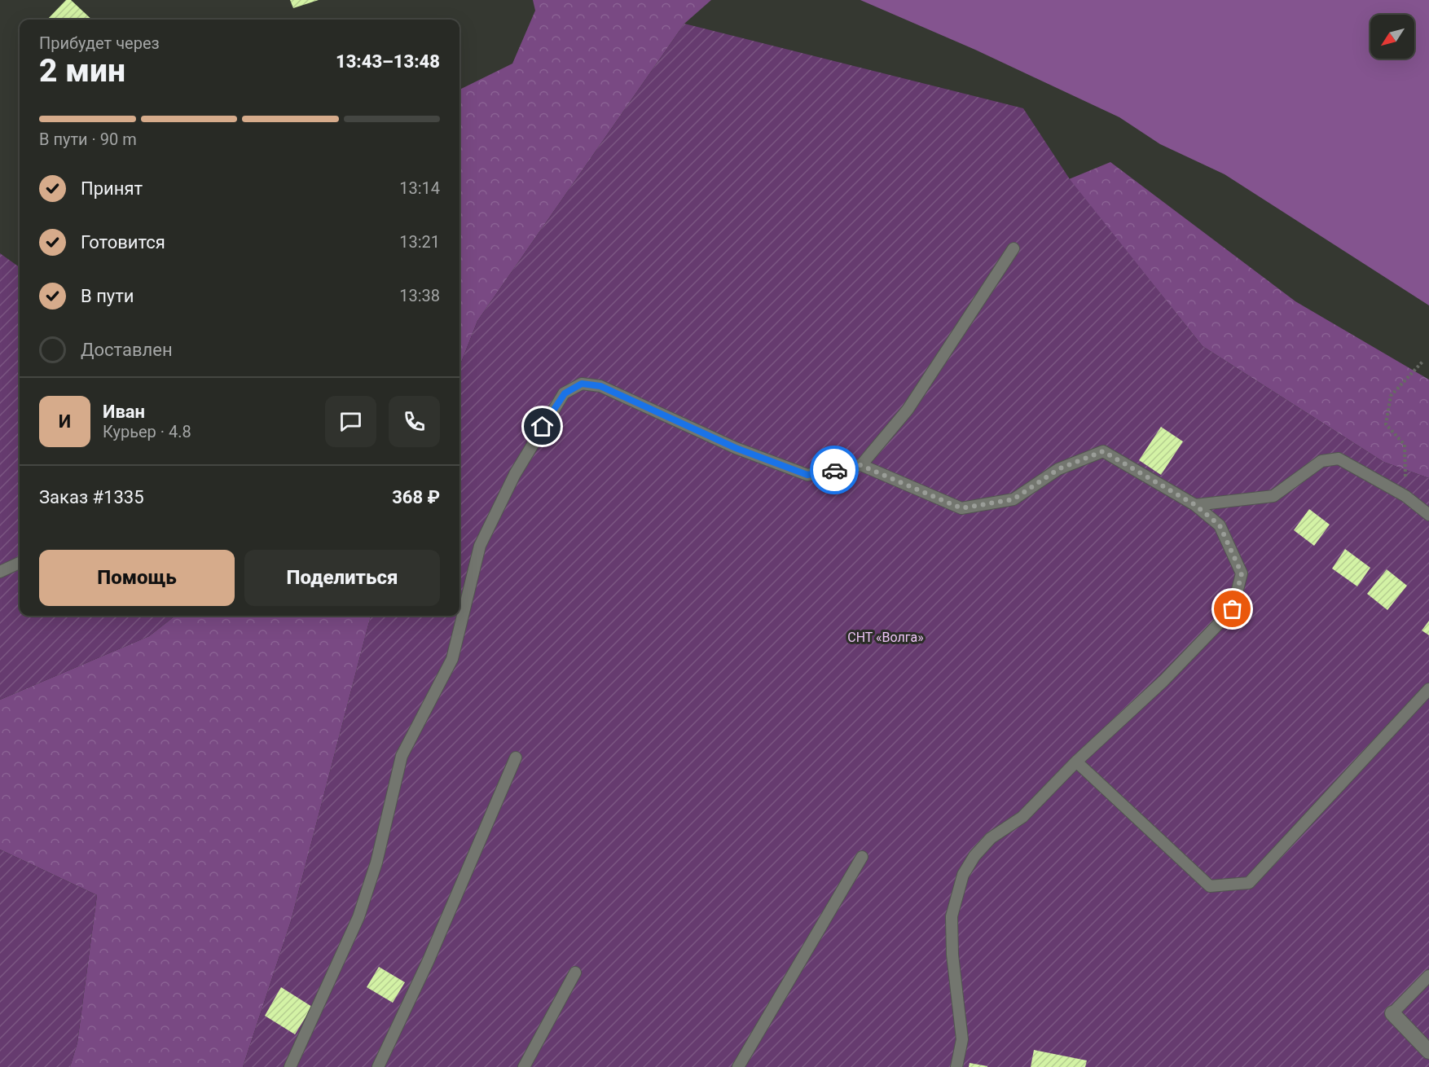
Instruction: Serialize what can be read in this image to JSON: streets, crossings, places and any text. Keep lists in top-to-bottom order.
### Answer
{
  "parks": ["СНТ «Волга»"],
  "north": "bottom left",
  "page": {
    "heading": ["2 мин", "Прибудет через", "13:43–13:48"],
    "panel": [
      "Иван",
      "Курьер · 4.8",
      "Заказ #1335",
      "368 ₽"
    ],
    "bar": "В пути · 90 m",
    "list": [
      ["Принят", "13:14"],
      ["Готовится", "13:21"],
      ["В пути", "13:38"],
      "Доставлен"
    ],
    "round": "И",
    "buttons": ["Помощь", "Поделиться"]
  }
}
